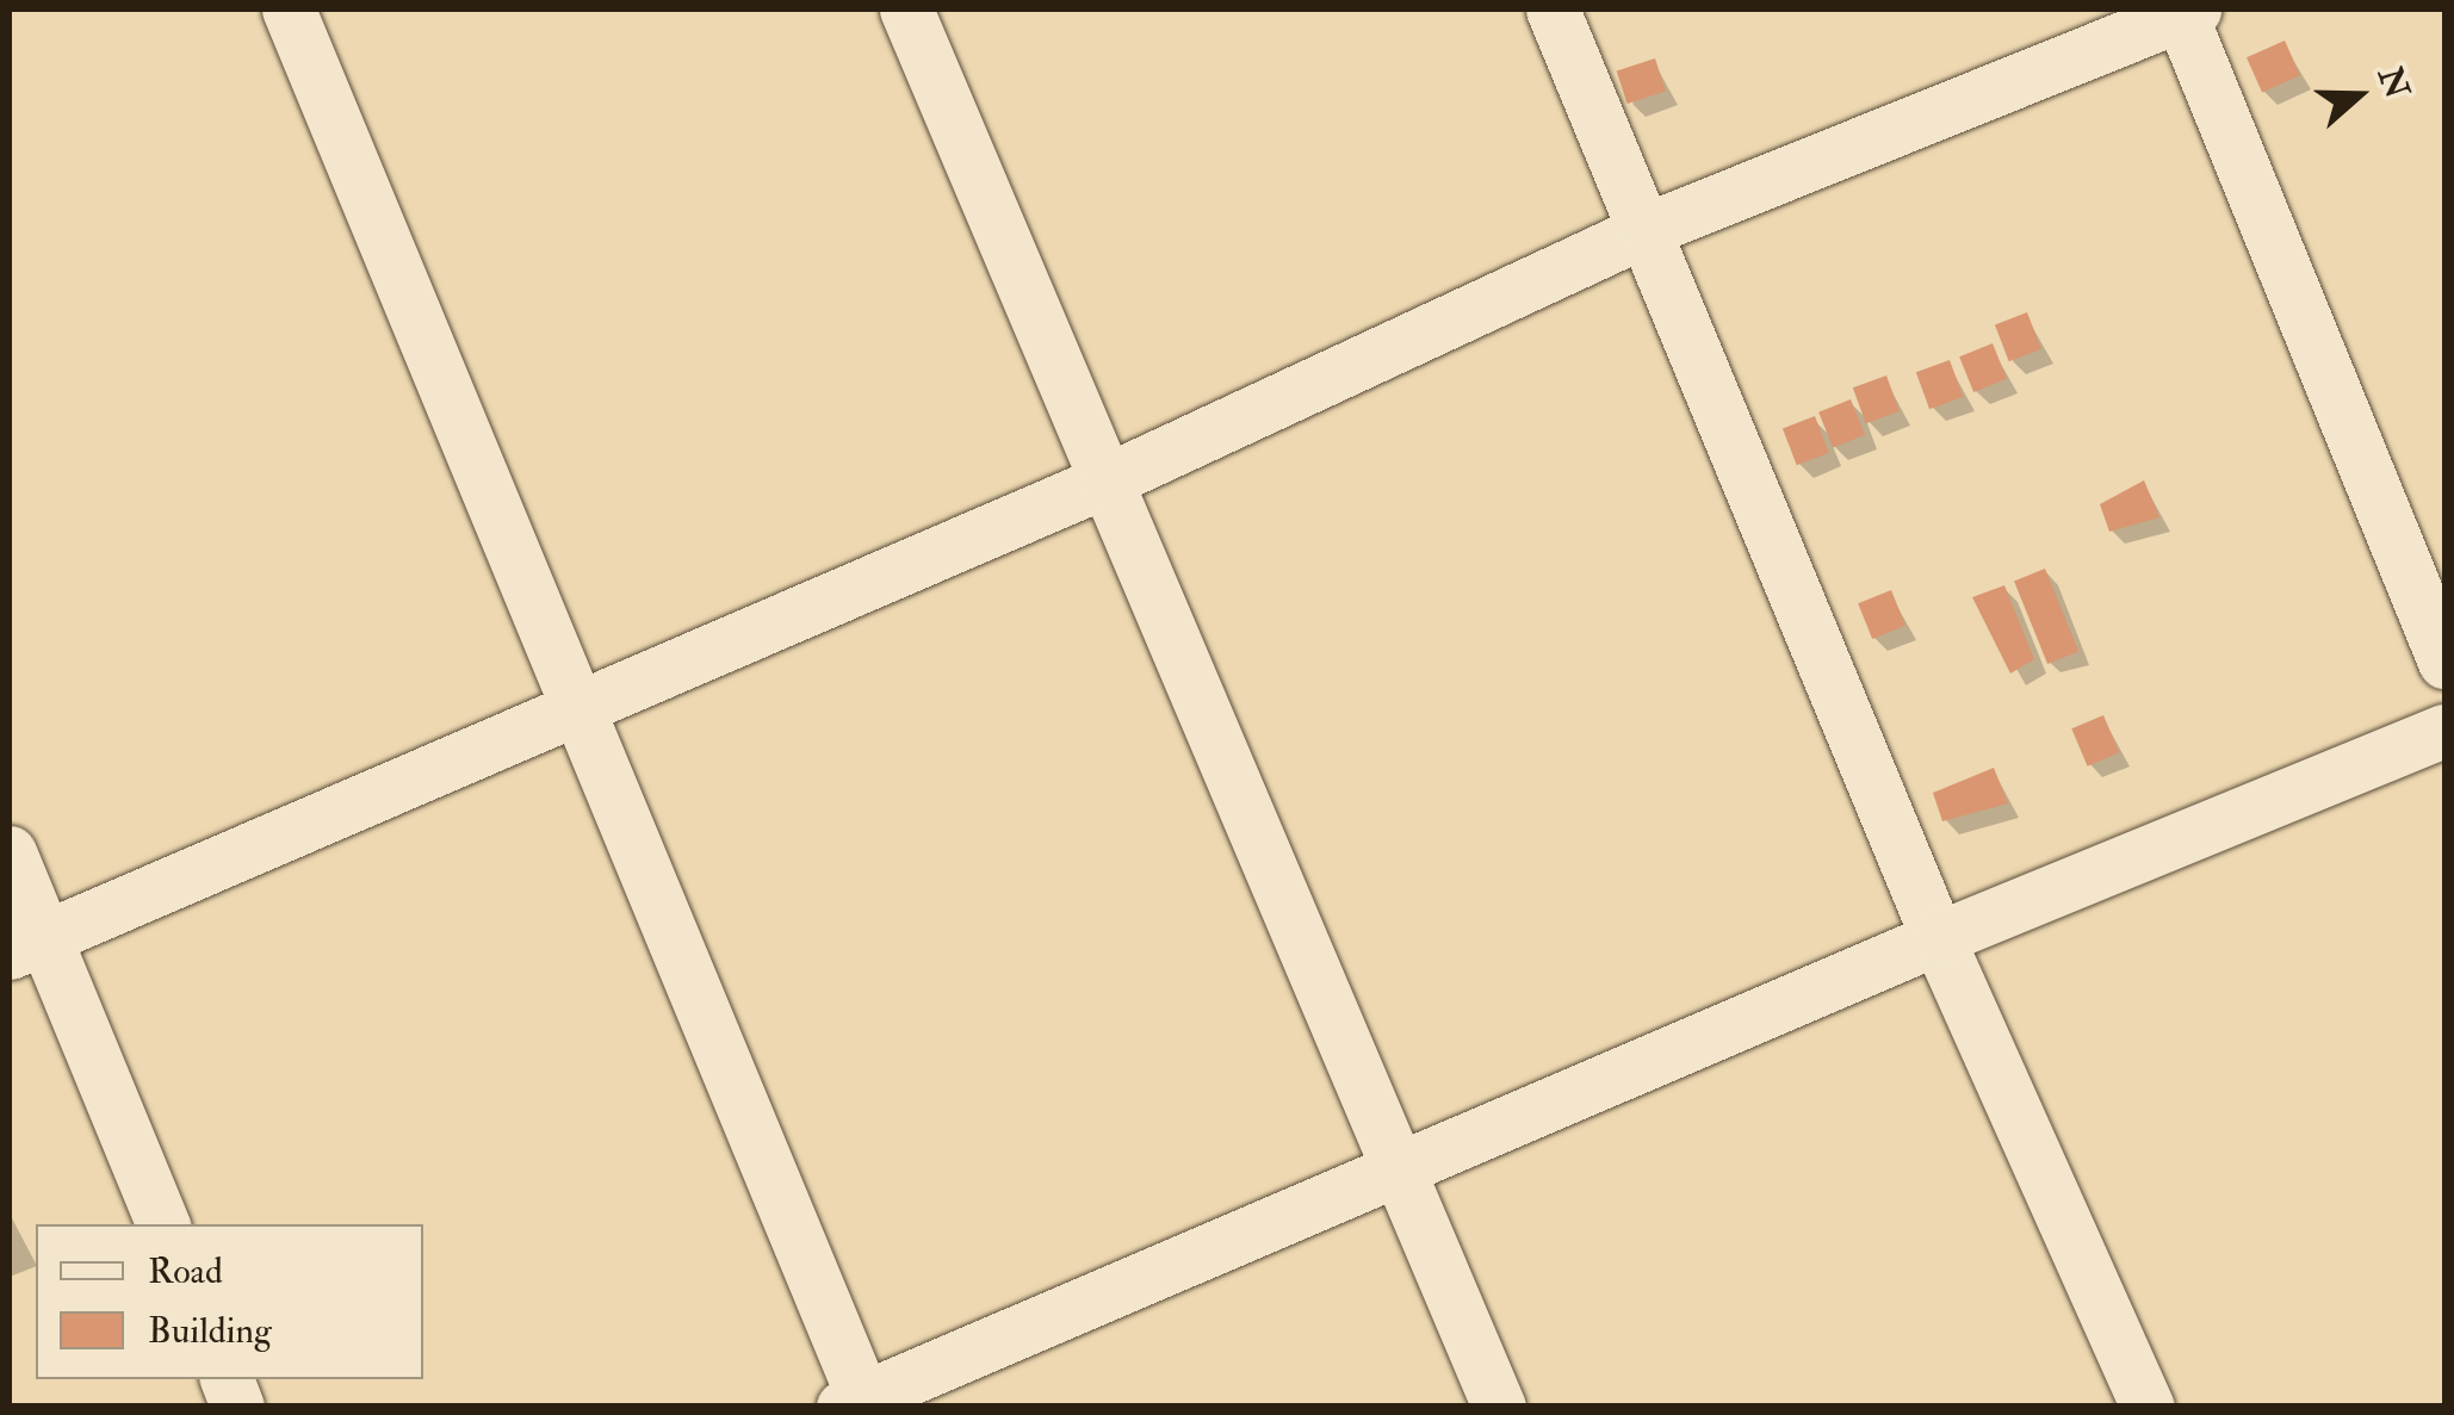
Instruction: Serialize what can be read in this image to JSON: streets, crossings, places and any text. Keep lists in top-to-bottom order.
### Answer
{
  "legend": ["Road", "Building"],
  "north": "right"
}
